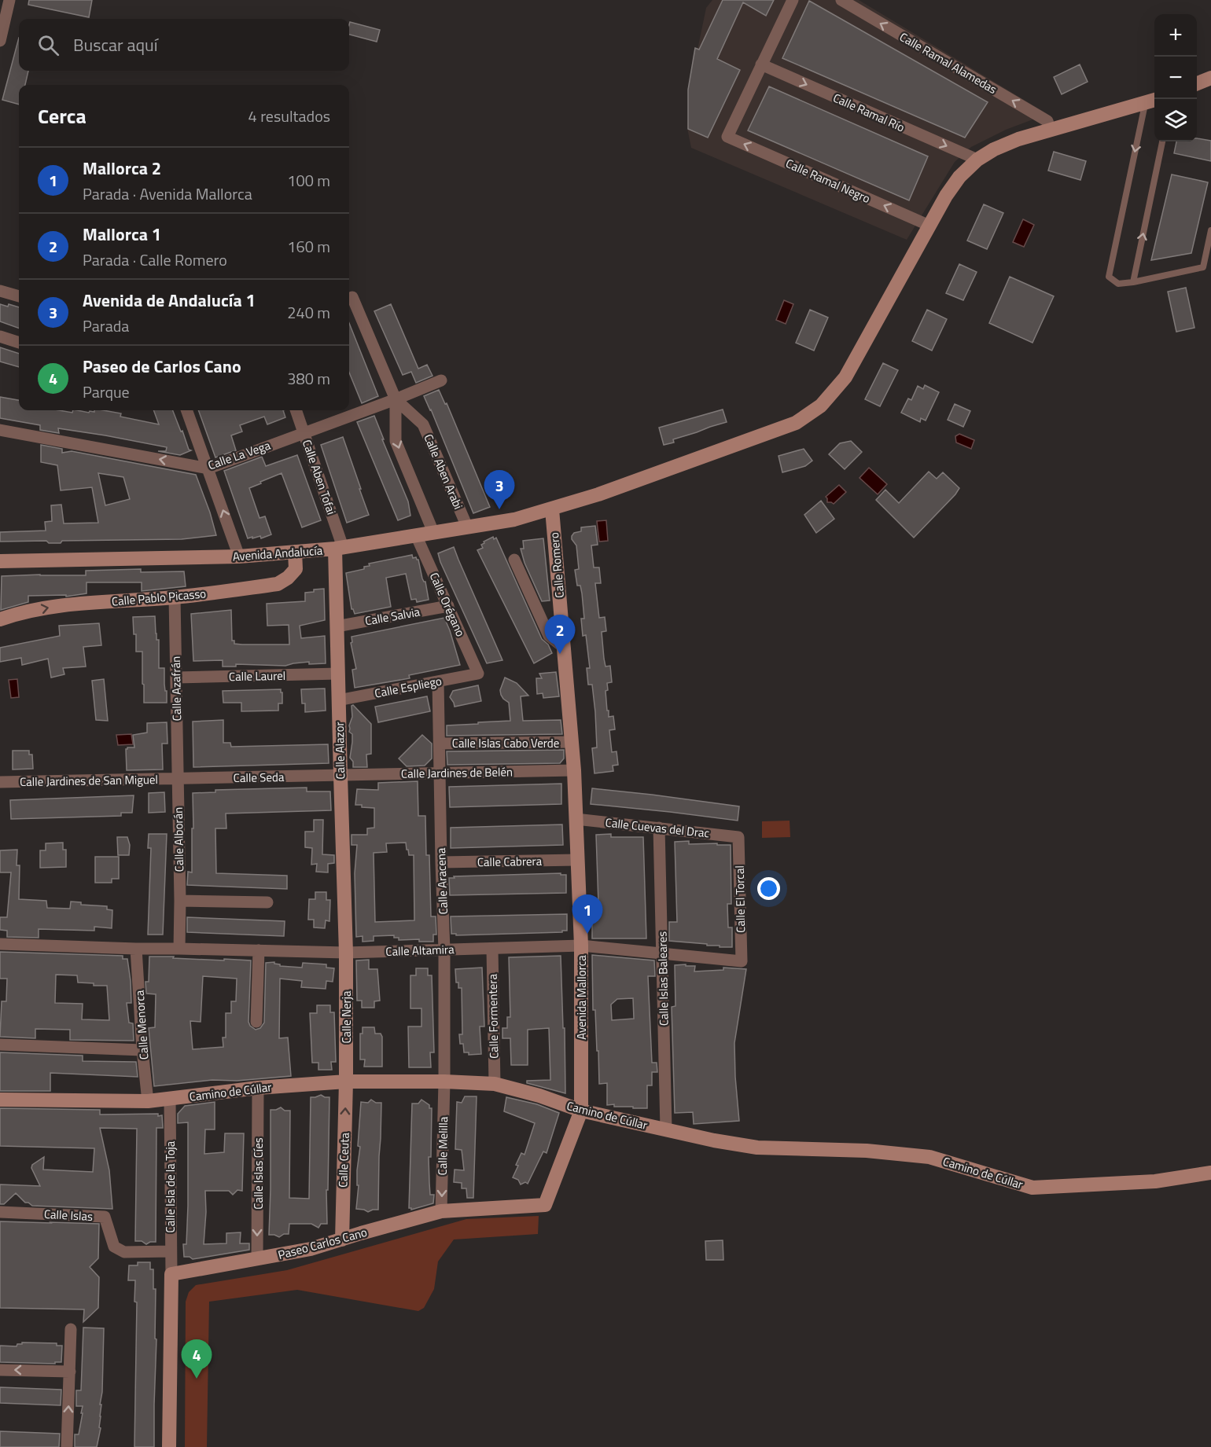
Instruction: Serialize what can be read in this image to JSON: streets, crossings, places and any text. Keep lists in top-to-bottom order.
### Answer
{
  "streets": {
    "street": [
      "Calle Ramal Alamedas",
      "Calle Ramal Río",
      "Calle Ramal Negro",
      "Calle La Vega",
      "Calle Aben Arabi",
      "Calle Aben Tofai",
      "Avenida Andalucía",
      "Calle Romero",
      "Calle Pablo Picasso",
      "Calle Orégano",
      "Calle Salvia",
      "Calle Laurel",
      "Calle Espliego",
      "Calle Azafrán",
      "Calle Islas Cabo Verde",
      "Calle Alazor",
      "Calle Jardines de Belén",
      "Calle Seda",
      "Calle Jardines de San Miguel",
      "Calle Cuevas del Drac",
      "Calle Alborán",
      "Calle Cabrera",
      "Calle Aracena",
      "Calle El Torcal",
      "Calle Altamira",
      "Calle Islas Baleares",
      "Avenida Mallorca",
      "Calle Formentera",
      "Calle Nerja",
      "Calle Menorca",
      "Camino de Cúllar",
      "Calle Melilla",
      "Calle Ceuta",
      "Calle Islas Cíes",
      "Calle Isla de la Toja",
      "Calle Islas",
      "Paseo Carlos Cano"
    ]
  },
  "crossings": [
    ["Calle Ramal Alamedas", "Avenida Andalucía"],
    ["Calle Ramal Río", "Calle Ramal Negro"],
    ["Calle Ramal Río", "Avenida Andalucía"],
    ["Calle Ramal Negro", "Avenida Andalucía"],
    ["Calle La Vega", "Calle Aben Arabi"],
    ["Calle La Vega", "Calle Aben Tofai"],
    ["Calle Aben Arabi", "Avenida Andalucía"],
    ["Calle Aben Tofai", "Avenida Andalucía"],
    ["Calle Aben Tofai", "Calle Alazor"],
    ["Avenida Andalucía", "Calle Romero"],
    ["Avenida Andalucía", "Calle Pablo Picasso"],
    ["Avenida Andalucía", "Calle Orégano"],
    ["Avenida Andalucía", "Calle Alazor"],
    ["Calle Romero", "Calle Islas Cabo Verde"],
    ["Calle Romero", "Calle Jardines de Belén"],
    ["Calle Romero", "Avenida Mallorca"],
    ["Calle Pablo Picasso", "Calle Azafrán"],
    ["Calle Orégano", "Calle Salvia"],
    ["Calle Orégano", "Calle Espliego"],
    ["Calle Salvia", "Calle Alazor"],
    ["Calle Laurel", "Calle Azafrán"],
    ["Calle Laurel", "Calle Alazor"],
    ["Calle Espliego", "Calle Alazor"],
    ["Calle Espliego", "Calle Aracena"],
    ["Calle Azafrán", "Calle Seda"],
    ["Calle Azafrán", "Calle Jardines de San Miguel"],
    ["Calle Azafrán", "Calle Alborán"],
    ["Calle Islas Cabo Verde", "Calle Aracena"],
    ["Calle Alazor", "Calle Jardines de Belén"],
    ["Calle Alazor", "Calle Seda"],
    ["Calle Alazor", "Calle Altamira"],
    ["Calle Alazor", "Calle Nerja"],
    ["Calle Jardines de Belén", "Calle Seda"],
    ["Calle Jardines de Belén", "Calle Aracena"],
    ["Calle Jardines de Belén", "Avenida Mallorca"],
    ["Calle Seda", "Calle Jardines de San Miguel"],
    ["Calle Seda", "Calle Alborán"],
    ["Calle Jardines de San Miguel", "Calle Alborán"],
    ["Calle Cuevas del Drac", "Calle El Torcal"],
    ["Calle Cuevas del Drac", "Calle Islas Baleares"],
    ["Calle Cuevas del Drac", "Avenida Mallorca"],
    ["Calle Alborán", "Calle Altamira"],
    ["Calle Cabrera", "Calle Aracena"],
    ["Calle Cabrera", "Avenida Mallorca"],
    ["Calle Aracena", "Calle Altamira"],
    ["Calle Aracena", "Camino de Cúllar"],
    ["Calle Aracena", "Calle Melilla"],
    ["Calle El Torcal", "Calle Altamira"],
    ["Calle Altamira", "Calle Islas Baleares"],
    ["Calle Altamira", "Avenida Mallorca"],
    ["Calle Altamira", "Calle Formentera"],
    ["Calle Altamira", "Calle Nerja"],
    ["Calle Altamira", "Calle Menorca"],
    ["Calle Islas Baleares", "Camino de Cúllar"],
    ["Avenida Mallorca", "Camino de Cúllar"],
    ["Avenida Mallorca", "Paseo Carlos Cano"],
    ["Calle Formentera", "Camino de Cúllar"],
    ["Calle Nerja", "Camino de Cúllar"],
    ["Calle Nerja", "Calle Ceuta"],
    ["Calle Menorca", "Camino de Cúllar"],
    ["Camino de Cúllar", "Calle Melilla"],
    ["Camino de Cúllar", "Calle Ceuta"],
    ["Camino de Cúllar", "Calle Islas Cíes"],
    ["Camino de Cúllar", "Calle Isla de la Toja"],
    ["Camino de Cúllar", "Paseo Carlos Cano"],
    ["Calle Melilla", "Paseo Carlos Cano"],
    ["Calle Ceuta", "Paseo Carlos Cano"],
    ["Calle Islas Cíes", "Paseo Carlos Cano"],
    ["Calle Isla de la Toja", "Calle Islas"],
    ["Calle Isla de la Toja", "Paseo Carlos Cano"]
  ],
  "one_way": [
    "Calle Ramal Alamedas",
    "Calle Ramal Río",
    "Calle La Vega",
    "Calle Pablo Picasso",
    "Calle Melilla",
    "Calle Ceuta",
    "Calle Islas Cíes"
  ],
  "page": {
    "map_buttons": ["+", "−"],
    "search": "Buscar aquí",
    "heading": ["Cerca", "4 resultados"],
    "list": [
      {
        "mark": "1",
        "name": "Mallorca 2",
        "note": "Parada · Avenida Mallorca",
        "value": "100 m"
      },
      {
        "mark": "2",
        "name": "Mallorca 1",
        "note": "Parada · Calle Romero",
        "value": "160 m"
      },
      {
        "mark": "3",
        "name": "Avenida de Andalucía 1",
        "note": "Parada",
        "value": "240 m"
      },
      {
        "mark": "4",
        "name": "Paseo de Carlos Cano",
        "note": "Parque",
        "value": "380 m"
      }
    ],
    "pins": [
      "3",
      "2",
      "1",
      "4"
    ]
  }
}
